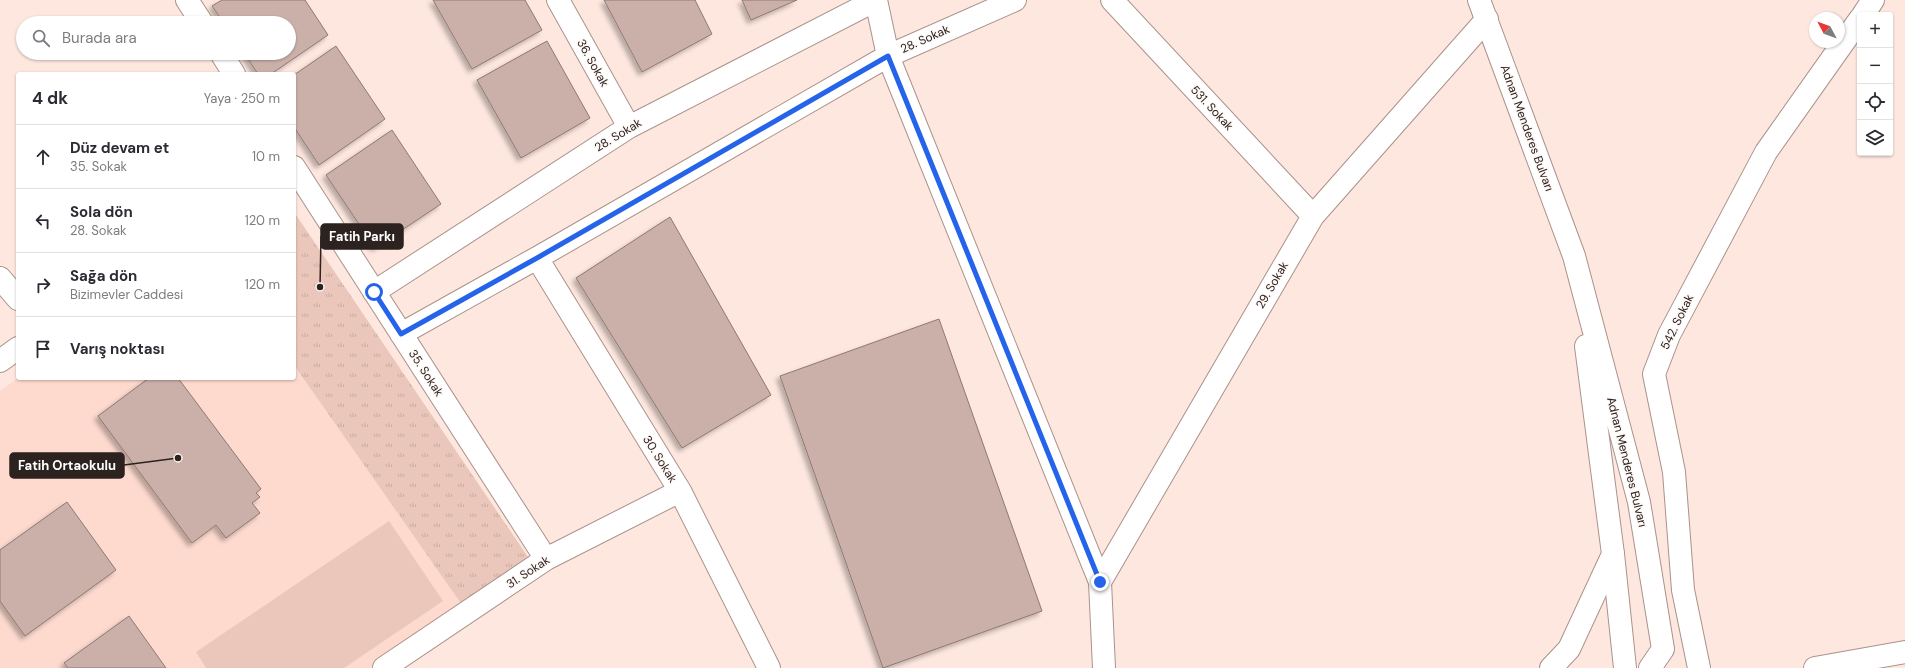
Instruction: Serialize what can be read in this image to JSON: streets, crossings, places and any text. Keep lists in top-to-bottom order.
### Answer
{
  "streets": {
    "street": [
      "28. Sokak",
      "36. Sokak",
      "531. Sokak",
      "Adnan Menderes Bulvarı",
      "29. Sokak",
      "542. Sokak",
      "35. Sokak",
      "30. Sokak",
      "31. Sokak"
    ]
  },
  "crossings": [
    ["28. Sokak", "36. Sokak"],
    ["28. Sokak", "35. Sokak"],
    ["28. Sokak", "30. Sokak"],
    ["531. Sokak", "29. Sokak"],
    ["Adnan Menderes Bulvarı", "29. Sokak"],
    ["35. Sokak", "31. Sokak"],
    ["30. Sokak", "31. Sokak"]
  ],
  "places": ["Fatih Parkı", "Fatih Ortaokulu"],
  "north": "top left",
  "page": {
    "map_buttons": ["+", "−"],
    "search": "Burada ara",
    "heading": ["4 dk", "Yaya · 250 m"],
    "list": [
      ["Düz devam et", "35. Sokak", "10 m"],
      ["Sola dön", "28. Sokak", "120 m"],
      ["Sağa dön", "Bizimevler Caddesi", "120 m"],
      "Varış noktası"
    ]
  }
}
